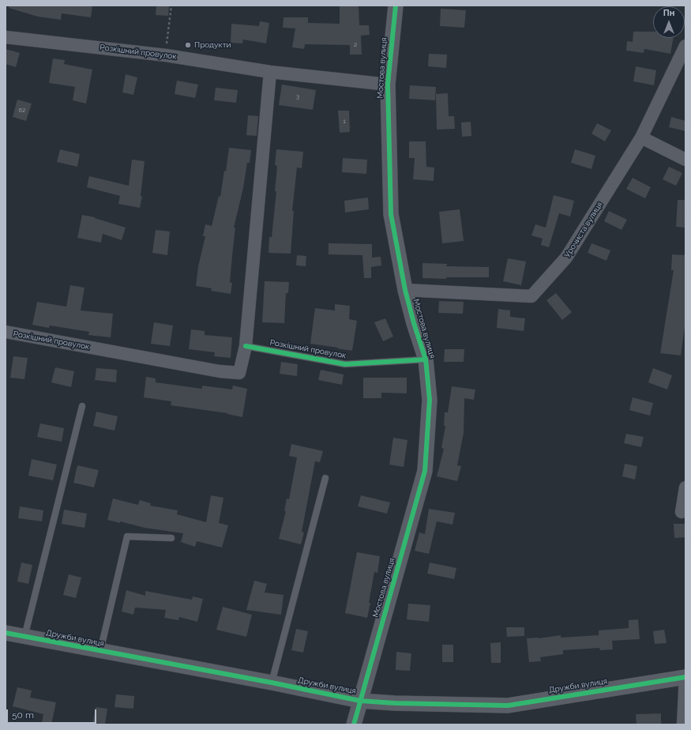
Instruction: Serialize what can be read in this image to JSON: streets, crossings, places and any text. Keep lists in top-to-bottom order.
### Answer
{
  "streets": {
    "street": [
      "Розкішний провулок",
      "Мостова вулиця",
      "Урочиста вулиця",
      "Дружби вулиця"
    ]
  },
  "crossings": [
    ["Розкішний провулок", "Мостова вулиця"],
    ["Мостова вулиця", "Урочиста вулиця"],
    ["Мостова вулиця", "Дружби вулиця"]
  ],
  "places": ["Продукти"],
  "house_numbers": [
    "2",
    "3",
    "62",
    "1"
  ],
  "scale_bar": "50 m",
  "north": "top"
}
